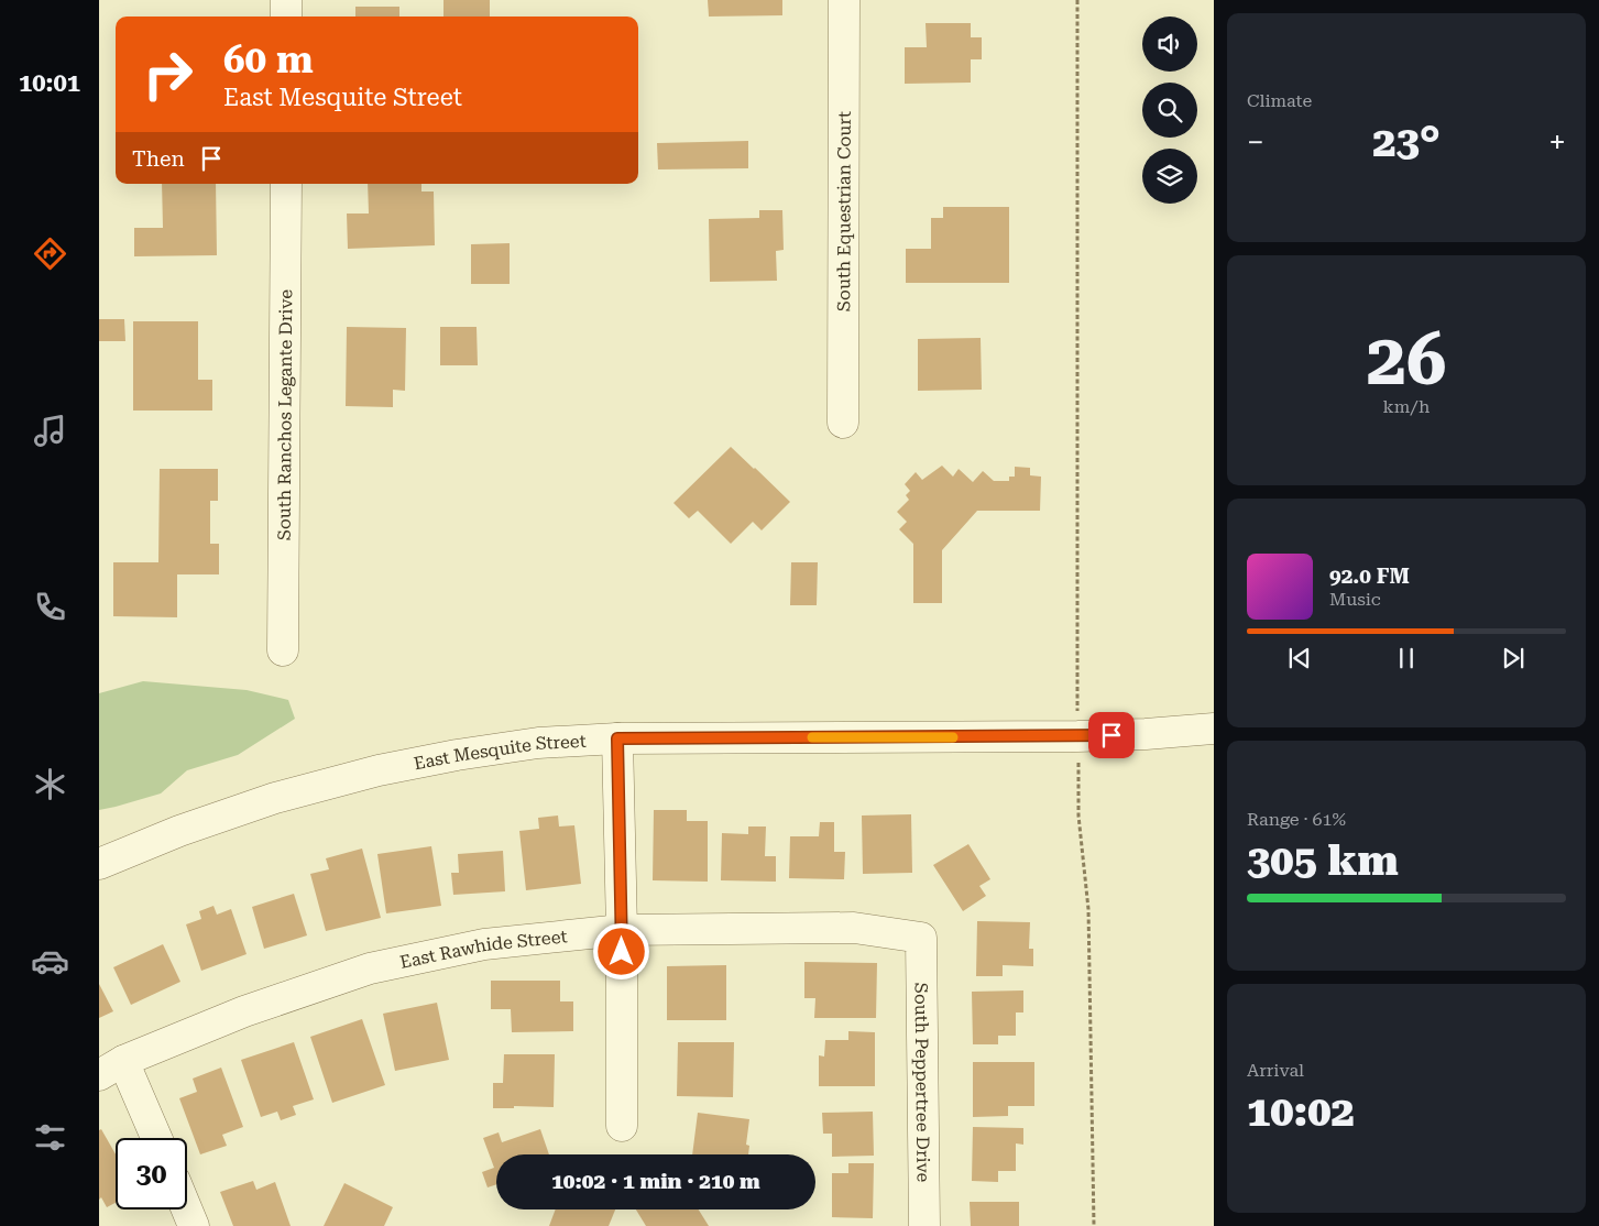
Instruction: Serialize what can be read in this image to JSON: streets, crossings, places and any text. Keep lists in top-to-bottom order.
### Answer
{
  "streets": {
    "street": [
      "South Equestrian Court",
      "South Ranchos Legante Drive",
      "East Mesquite Street",
      "East Rawhide Street",
      "South Peppertree Drive"
    ]
  },
  "crossings": [
    ["East Rawhide Street", "South Peppertree Drive"]
  ],
  "page": {
    "tabs": "10:01",
    "tile": [
      "Climate",
      ["26", "km/h"],
      ["Range · 61%", "305 km"],
      ["Arrival", "10:02"]
    ],
    "turn": ["60 m", "East Mesquite Street"],
    "heat": ["−", "23°", "+"],
    "then": "Then",
    "song": ["92.0 FM", "Music"],
    "limit": "30",
    "trip": "10:02 · 1 min · 210 m"
  }
}
